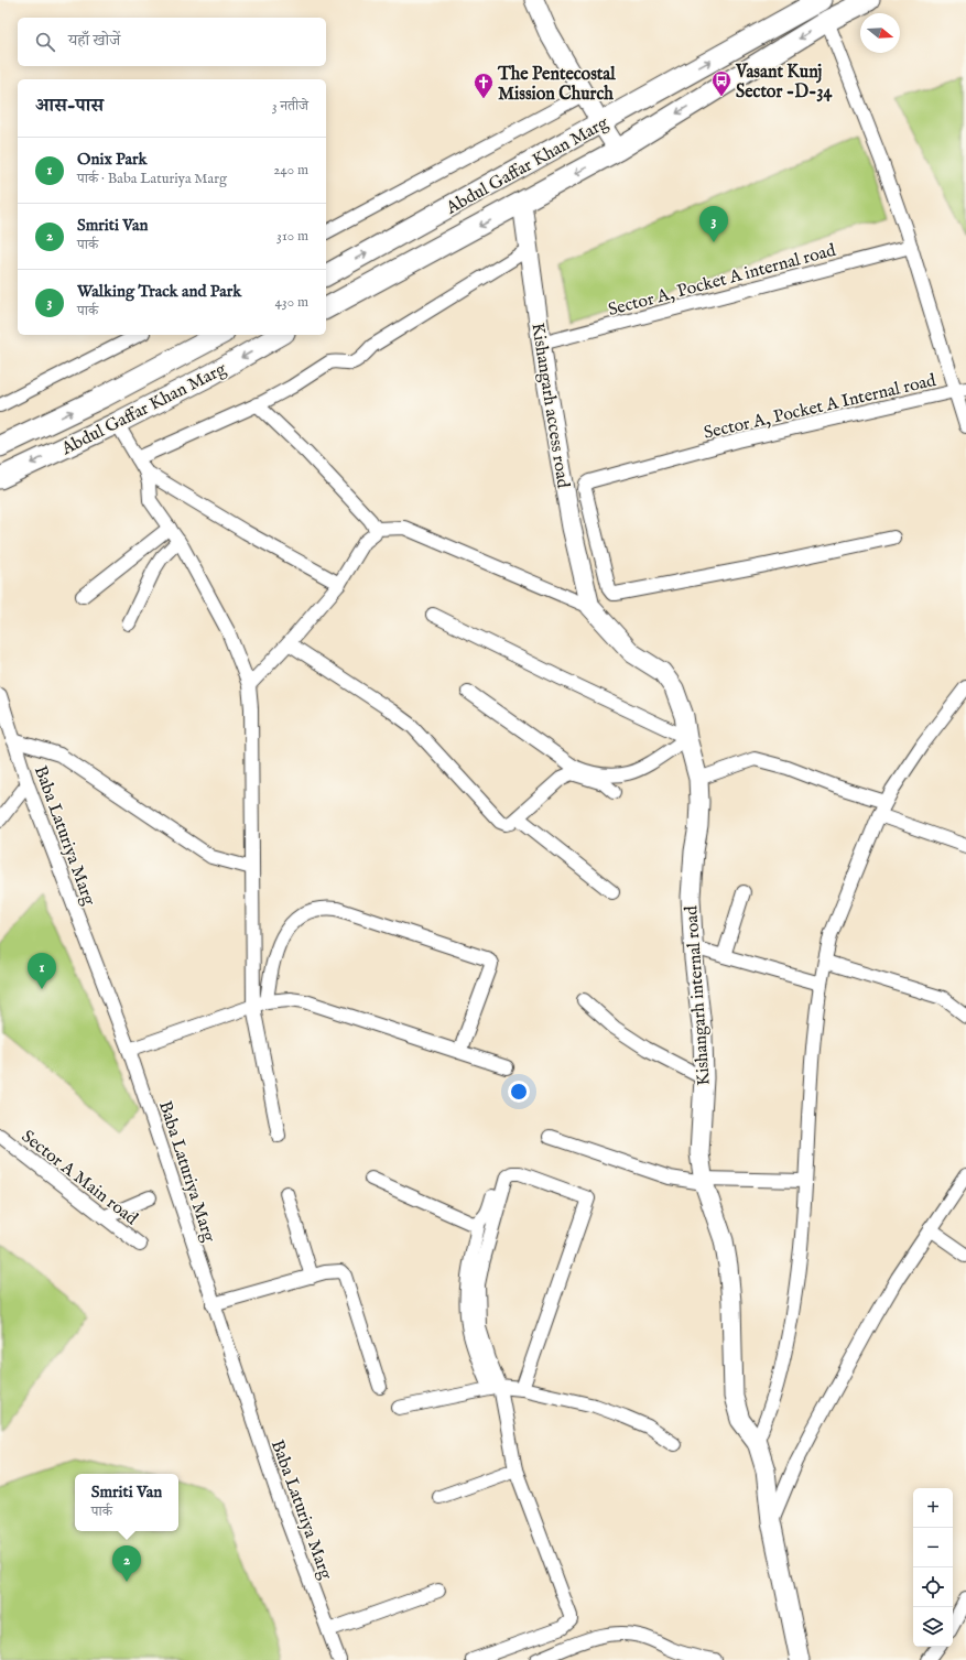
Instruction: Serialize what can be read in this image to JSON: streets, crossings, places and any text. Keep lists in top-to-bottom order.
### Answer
{
  "streets": {
    "main road": ["Abdul Gaffar Khan Marg"],
    "street": [
      "Sector A, Pocket A internal road",
      "Kishangarh access road",
      "Sector A, Pocket A Internal road",
      "Baba Laturiya Marg",
      "Kishangarh internal road",
      "Sector A Main road"
    ]
  },
  "crossings": [
    ["Abdul Gaffar Khan Marg", "Kishangarh access road"],
    ["Abdul Gaffar Khan Marg", "Sector A, Pocket A Internal road"],
    ["Sector A, Pocket A internal road", "Kishangarh access road"],
    ["Sector A, Pocket A internal road", "Sector A, Pocket A Internal road"],
    ["Kishangarh access road", "Kishangarh internal road"]
  ],
  "places": {
    "bus stop": ["Vasant Kunj Sector -D-34"],
    "church": ["The Pentecostal Mission Church"]
  },
  "north": "right",
  "page": {
    "search": "यहाँ खोजें",
    "heading": ["आस-पास", "3 नतीजे"],
    "list": [
      {
        "mark": "1",
        "name": "Onix Park",
        "note": "पार्क · Baba Laturiya Marg",
        "value": "240 m"
      },
      {
        "mark": "2",
        "name": "Smriti Van",
        "note": "पार्क",
        "value": "310 m"
      },
      {
        "mark": "3",
        "name": "Walking Track and Park",
        "note": "पार्क",
        "value": "430 m"
      }
    ],
    "pins": ["3", "1", "2"],
    "popup": ["Smriti Van", "पार्क"],
    "map_buttons": ["+", "−"]
  }
}
